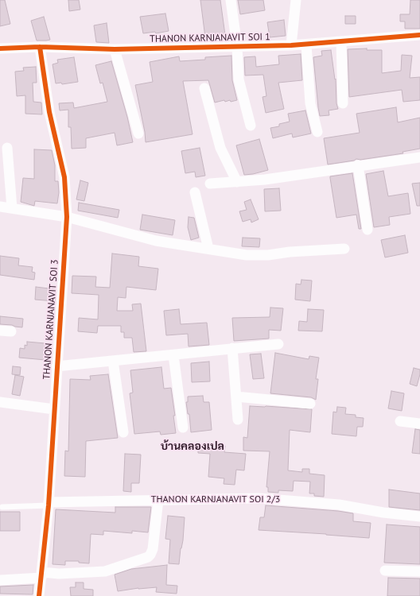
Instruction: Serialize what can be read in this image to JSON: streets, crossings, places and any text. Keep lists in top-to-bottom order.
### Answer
{
  "streets": {
    "street": ["THANON KARNJANAVIT SOI 1", "THANON KARNJANAVIT SOI 3", "THANON KARNJANAVIT SOI 2/3"]
  },
  "crossings": [
    ["THANON KARNJANAVIT SOI 1", "THANON KARNJANAVIT SOI 3"],
    ["THANON KARNJANAVIT SOI 3", "THANON KARNJANAVIT SOI 2/3"]
  ],
  "districts": ["บ้านคลองเปล"]
}
